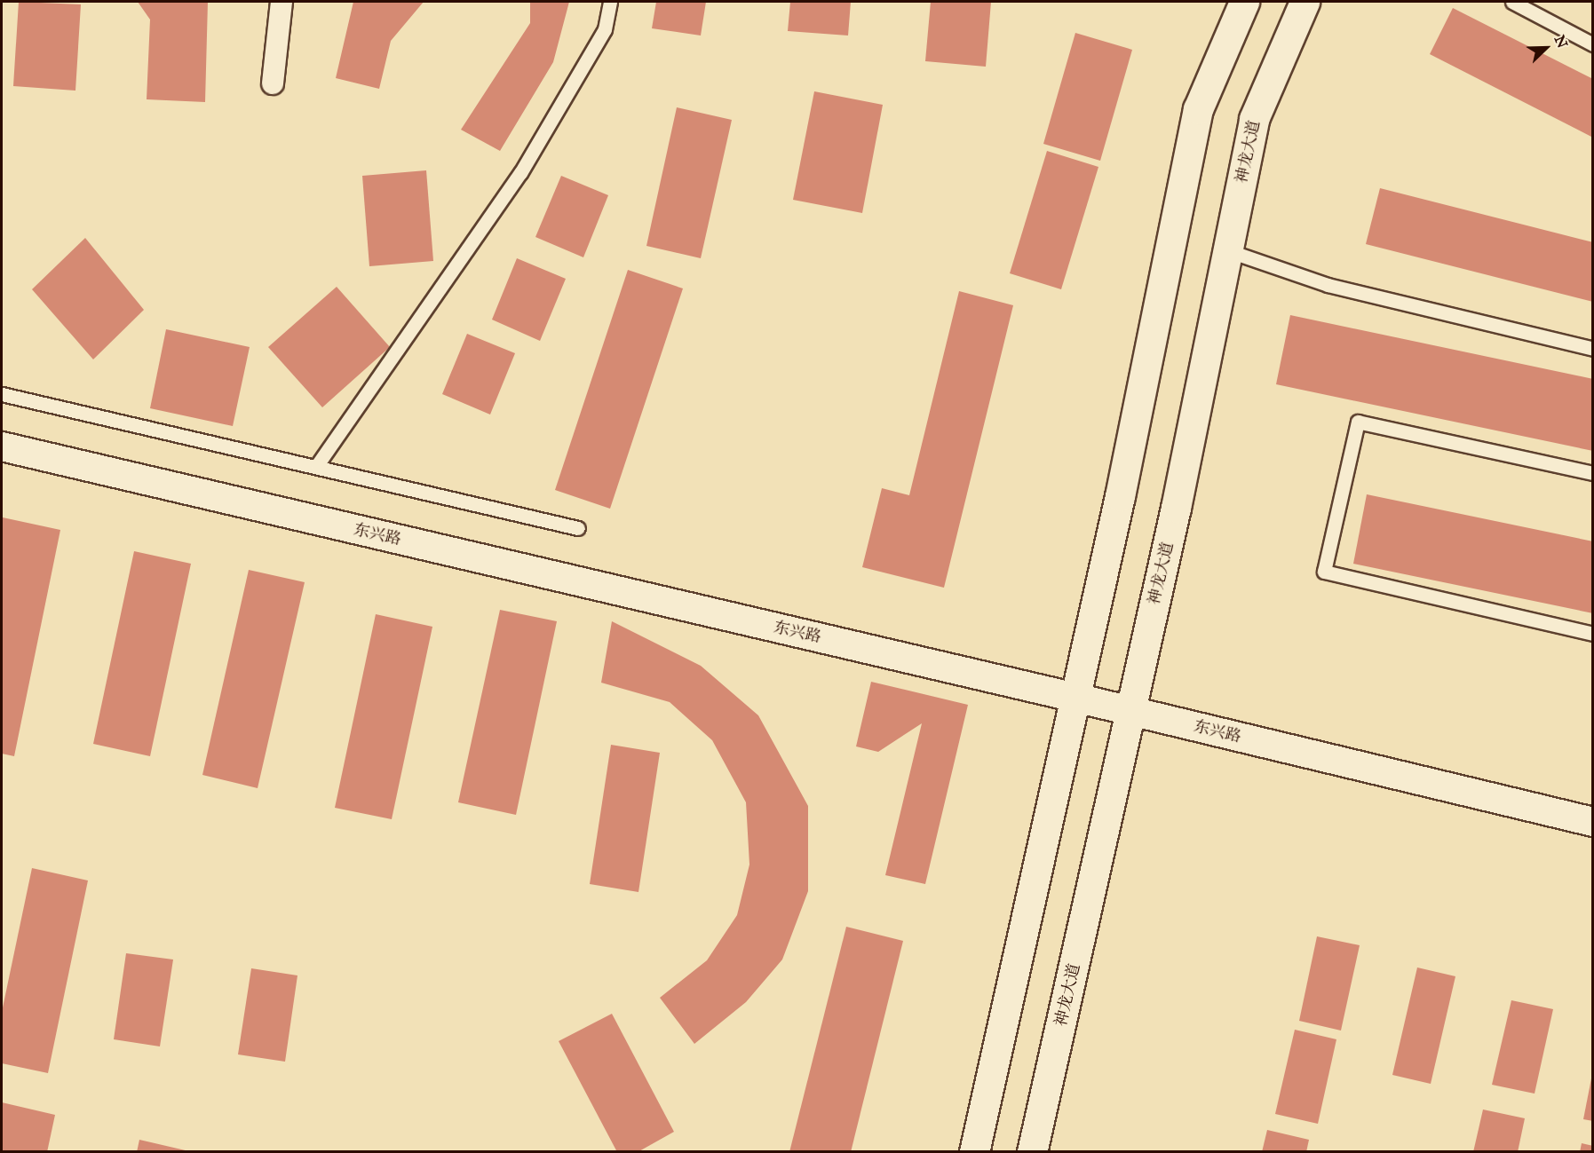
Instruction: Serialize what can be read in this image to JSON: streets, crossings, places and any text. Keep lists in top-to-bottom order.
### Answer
{
  "streets": {
    "main road": ["神龙大道"],
    "street": ["东兴路"]
  },
  "crossings": [
    ["神龙大道", "东兴路"]
  ],
  "north": "top right"
}
